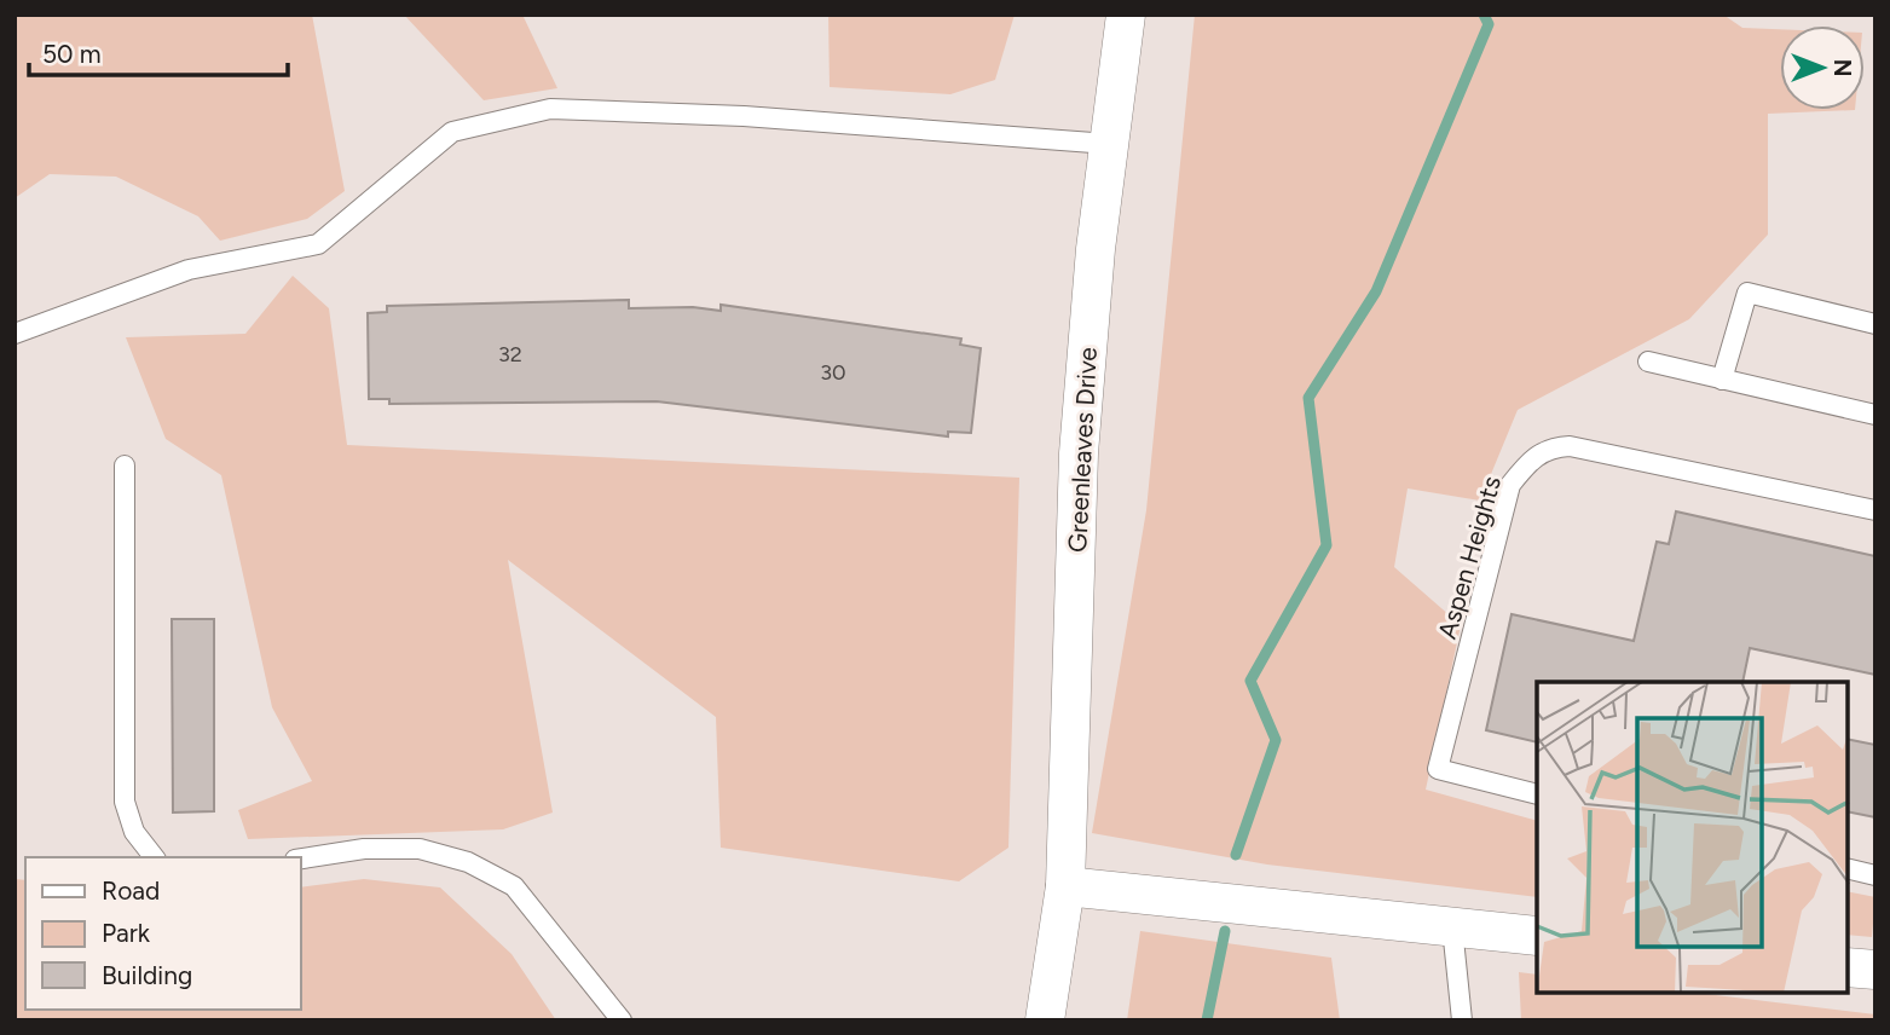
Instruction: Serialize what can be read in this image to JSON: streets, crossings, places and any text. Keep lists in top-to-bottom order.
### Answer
{
  "streets": {
    "street": ["Greenleaves Drive"],
    "lane": ["Aspen Heights"]
  },
  "house_numbers": ["32", "30"],
  "legend": ["Road", "Park", "Building"],
  "scale_bar": "50 m",
  "north": "right"
}
